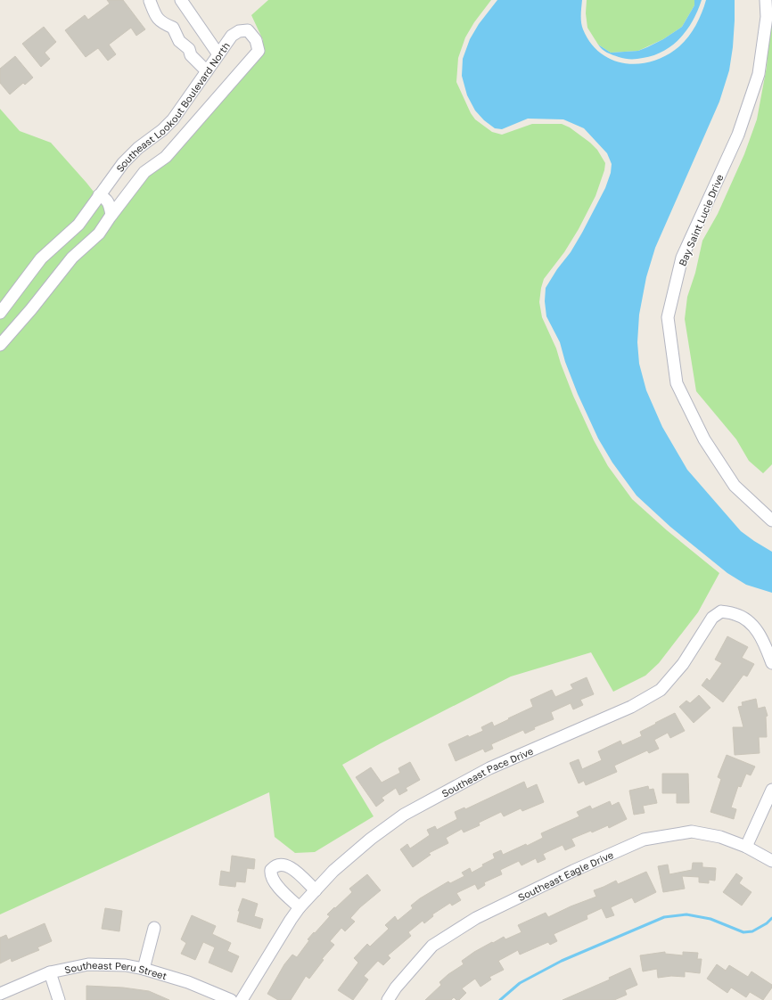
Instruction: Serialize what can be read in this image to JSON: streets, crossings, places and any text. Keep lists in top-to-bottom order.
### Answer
{
  "streets": {
    "street": [
      "Southeast Lookout Boulevard North",
      "Bay Saint Lucie Drive",
      "Southeast Pace Drive",
      "Southeast Eagle Drive",
      "Southeast Peru Street"
    ]
  }
}
